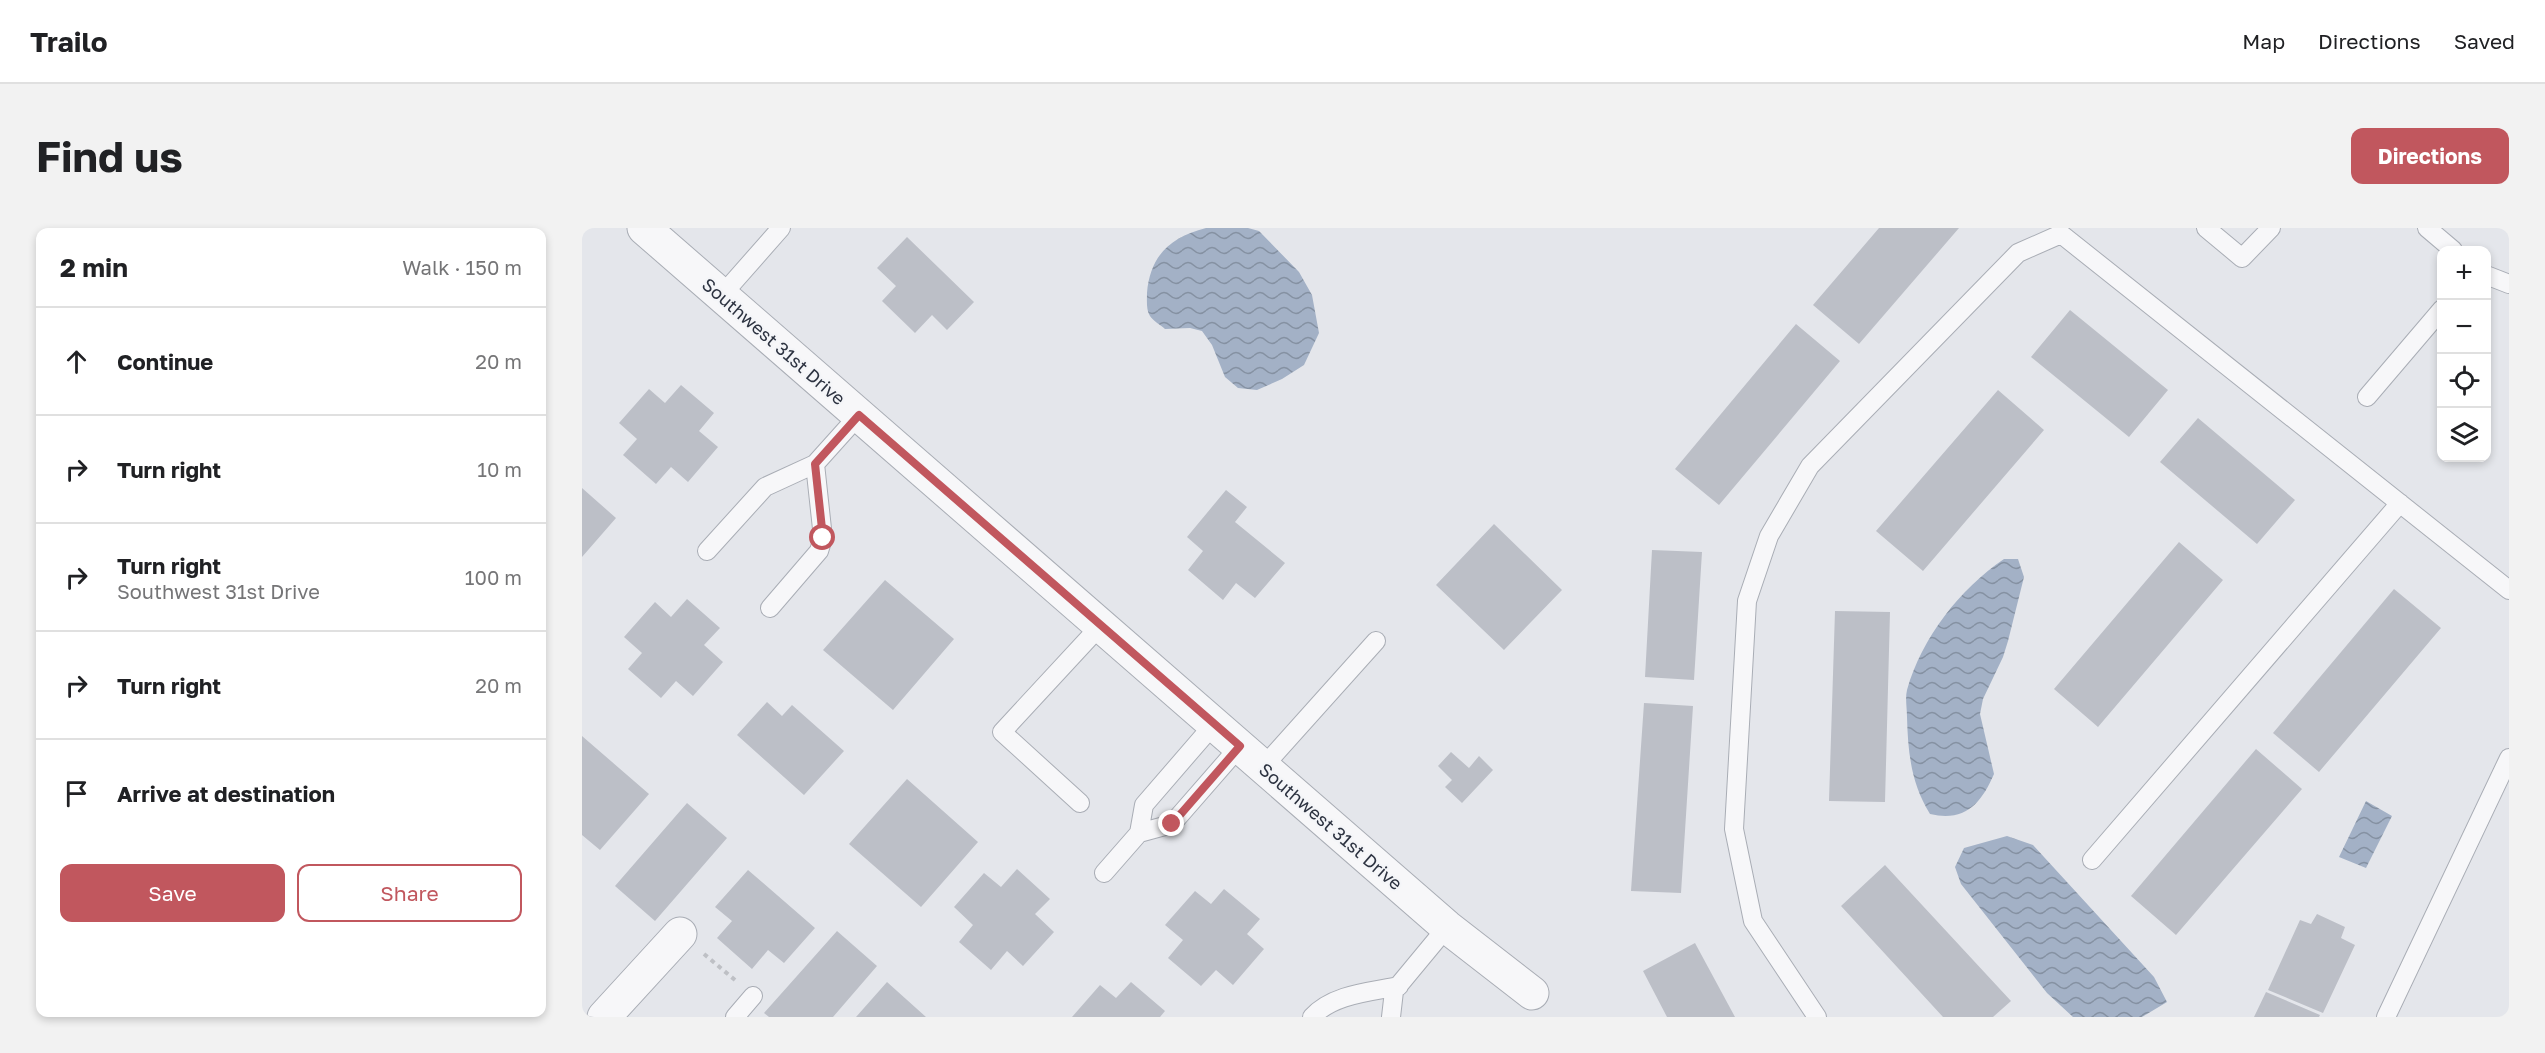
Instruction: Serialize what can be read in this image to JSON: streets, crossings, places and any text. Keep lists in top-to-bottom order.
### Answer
{
  "streets": {
    "street": ["Southwest 31st Drive"]
  },
  "page": {
    "header": "Trailo",
    "nav": ["Map", "Directions", "Saved"],
    "buttons": [
      "Directions",
      ["Save", "Share"]
    ],
    "title": "Find us",
    "heading": ["2 min", "Walk · 150 m"],
    "map_buttons": ["+", "−"],
    "list": [
      ["Continue", "20 m"],
      ["Turn right", "10 m"],
      ["Turn right", "Southwest 31st Drive", "100 m"],
      ["Turn right", "20 m"],
      "Arrive at destination"
    ]
  }
}
